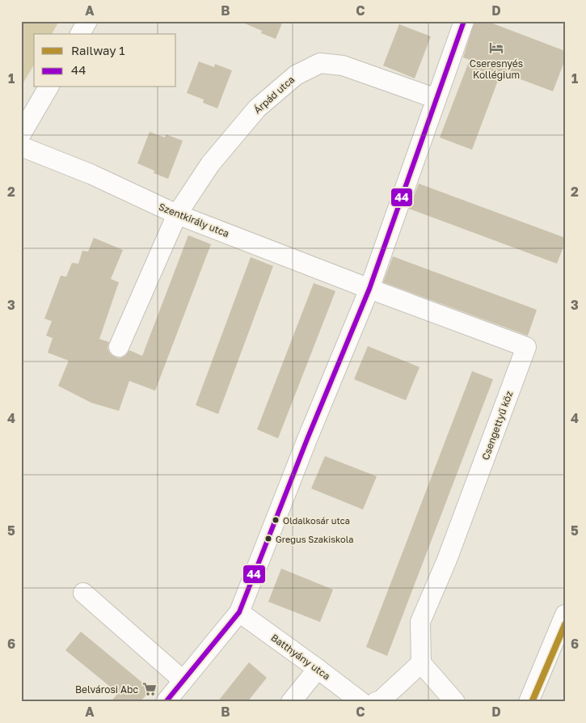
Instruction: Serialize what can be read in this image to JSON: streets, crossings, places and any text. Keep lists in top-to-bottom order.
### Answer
{
  "streets": {
    "street": [
      "Árpád utca",
      "Szentkirály utca",
      "Csengettyű köz",
      "Batthyány utca"
    ]
  },
  "crossings": [
    ["Árpád utca", "Szentkirály utca"],
    ["Szentkirály utca", "Csengettyű köz"]
  ],
  "places": {
    "hotel": ["Cseresnyés Kollégium"],
    "other": ["Oldalkosár utca", "Gregus Szakiskola"],
    "supermarket": ["Belvárosi Abc"]
  },
  "lines": ["transit line 44", "rail line 1"],
  "legend": ["Railway 1", "44"],
  "grid": {
    "columns": [
      "A",
      "B",
      "C",
      "D"
    ],
    "rows": [
      "1",
      "2",
      "3",
      "4",
      "5",
      "6"
    ]
  }
}
